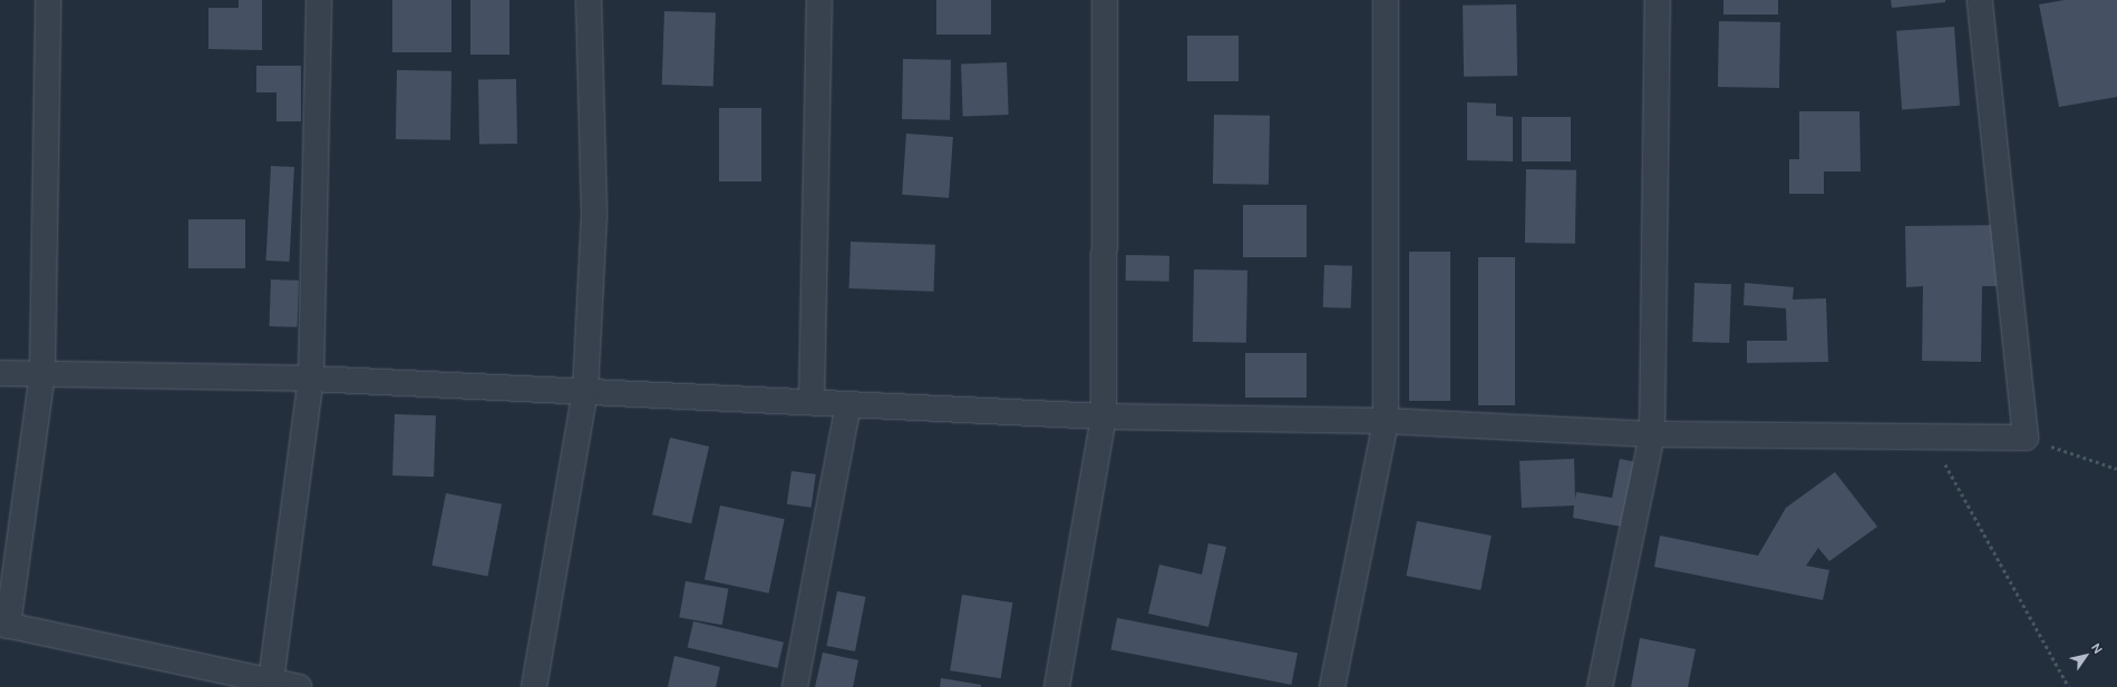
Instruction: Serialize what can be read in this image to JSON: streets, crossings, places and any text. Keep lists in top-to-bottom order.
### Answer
{
  "north": "top right"
}
